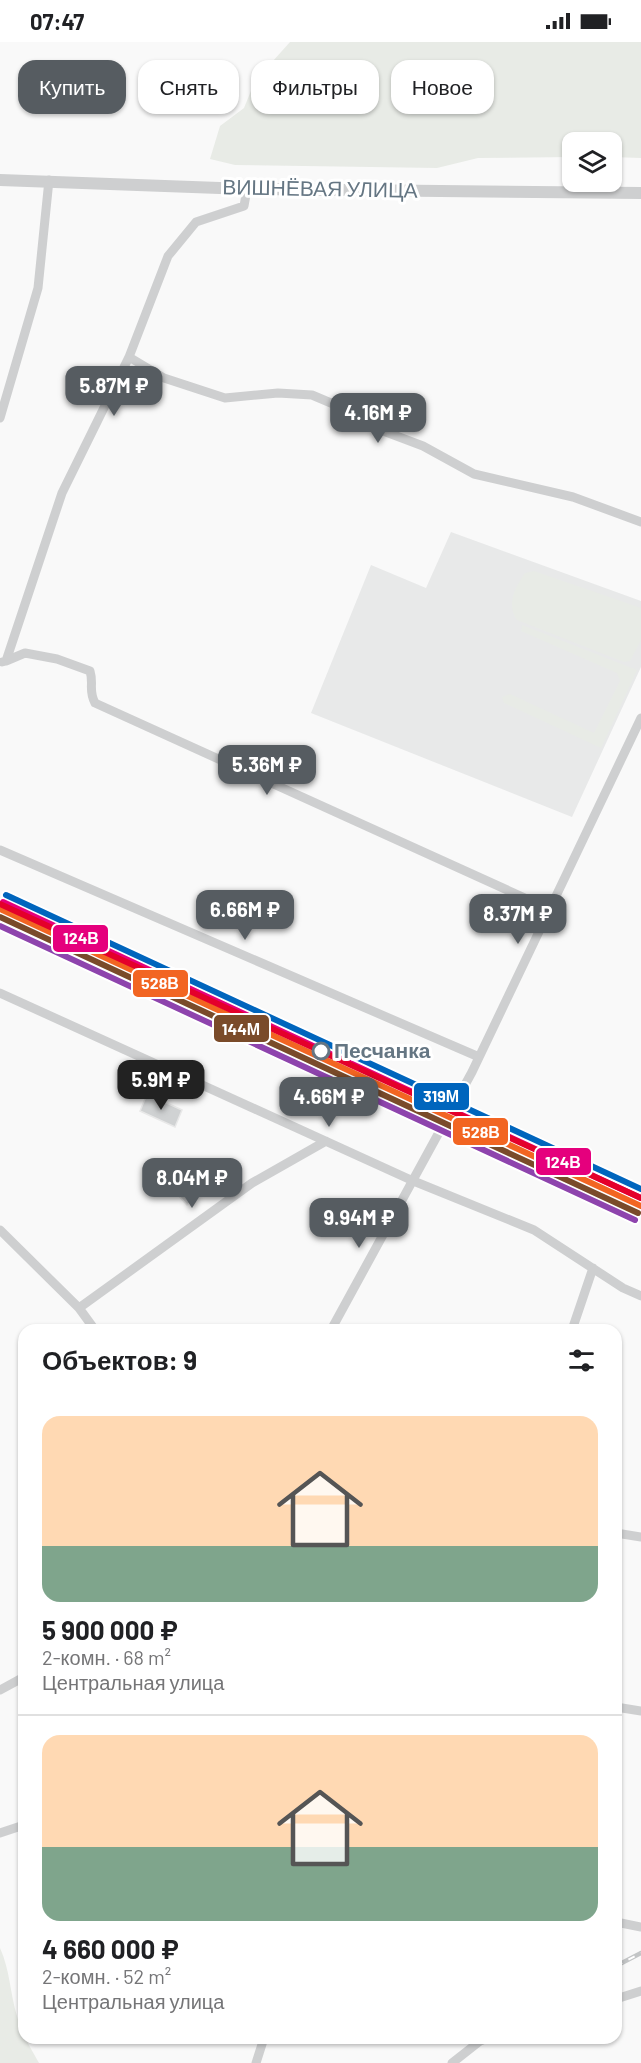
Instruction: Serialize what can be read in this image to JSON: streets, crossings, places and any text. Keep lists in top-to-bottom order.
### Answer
{
  "streets": {
    "street": ["ВИШНЁВАЯ УЛИЦА"]
  },
  "places": ["Песчанка"],
  "lines": [
    "transit line 319М",
    "transit line 124В",
    "transit line 528В",
    "transit line 144М"
  ],
  "page": {
    "status": "07:47",
    "chip": [
      "Купить",
      "Снять",
      "Фильтры",
      "Новое"
    ],
    "price": [
      "5.87M ₽",
      "4.16M ₽",
      "5.36M ₽",
      "6.66M ₽",
      "8.37M ₽",
      "5.9M ₽",
      "4.66M ₽",
      "8.04M ₽",
      "9.94M ₽"
    ],
    "heading": "Объектов: 9",
    "list": [
      {
        "name": "5 900 000 ₽",
        "note": "2-комн. · 68 m² · Центральная улица"
      },
      {
        "name": "4 660 000 ₽",
        "note": "2-комн. · 52 m² · Центральная улица"
      }
    ]
  }
}
